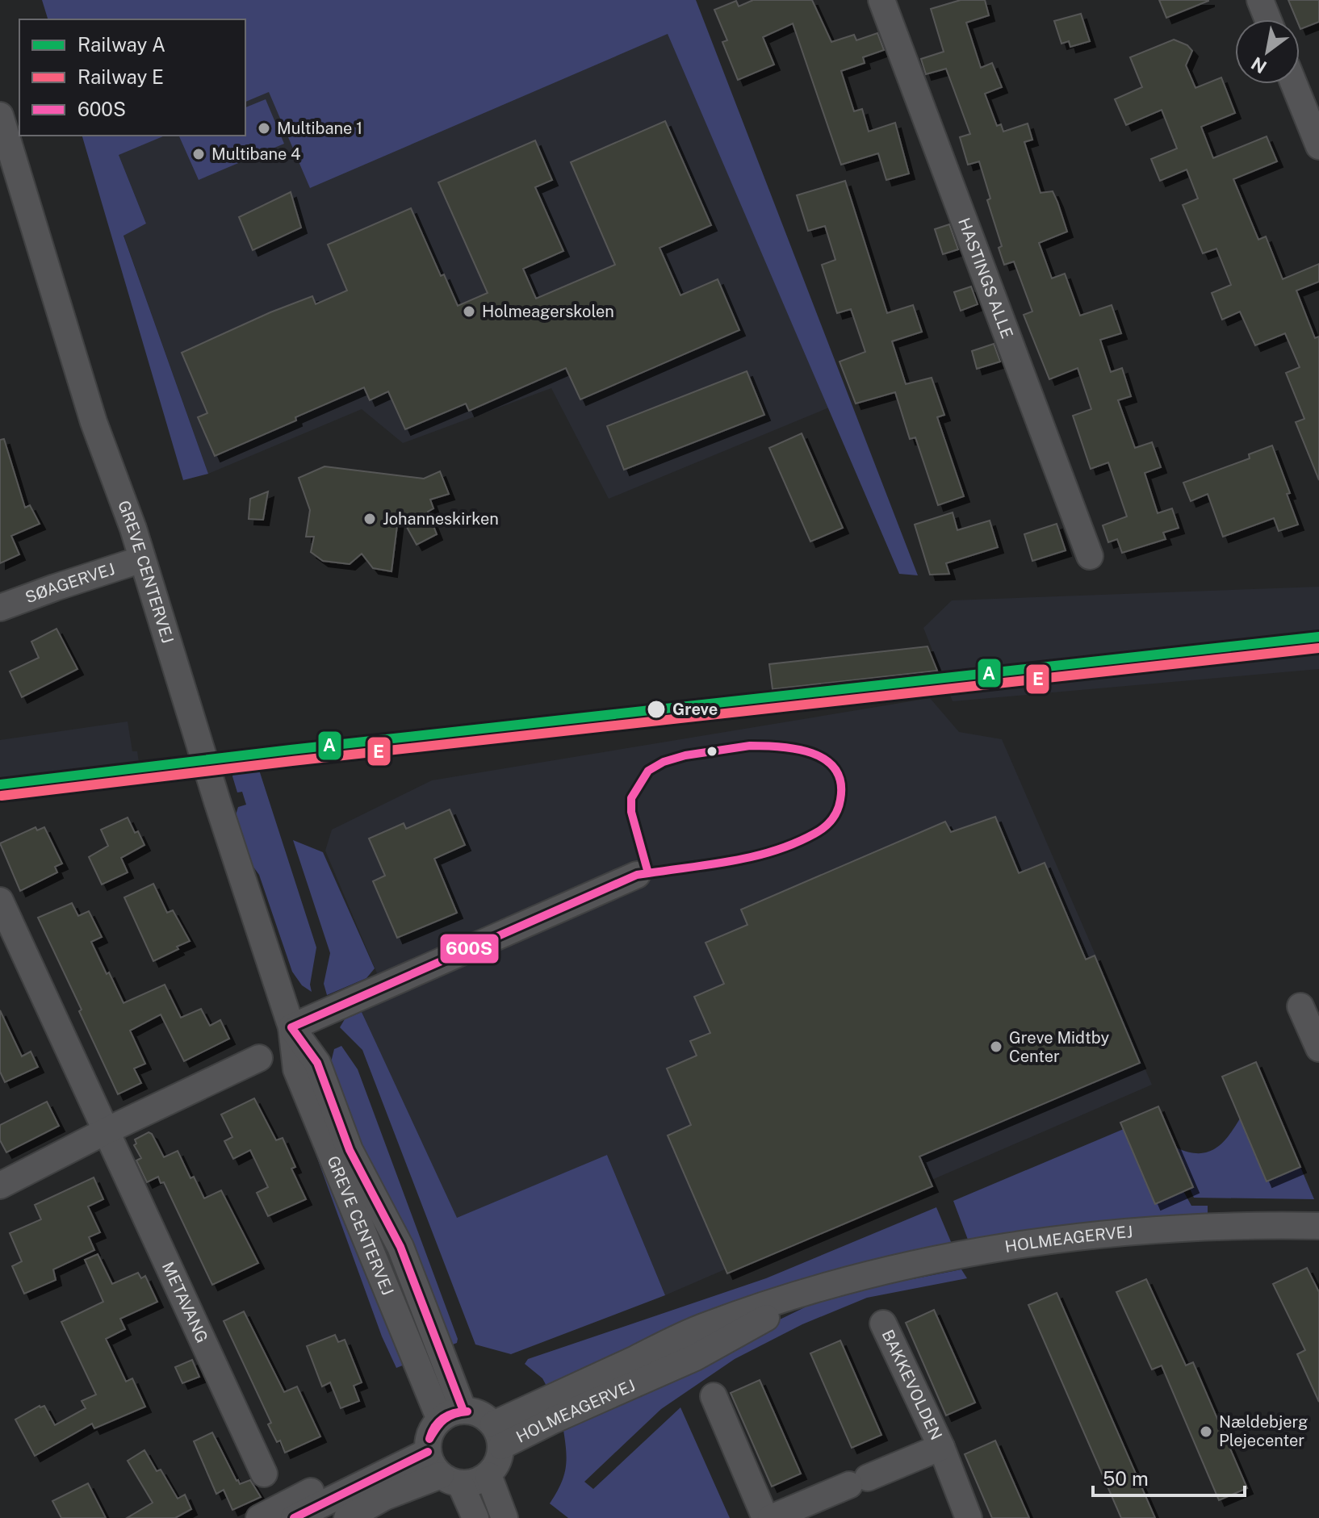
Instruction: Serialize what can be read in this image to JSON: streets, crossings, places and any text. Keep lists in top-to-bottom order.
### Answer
{
  "streets": {
    "street": [
      "HASTINGS ALLE",
      "GREVE CENTERVEJ",
      "SØAGERVEJ",
      "HOLMEAGERVEJ",
      "METAVANG",
      "BAKKEVOLDEN"
    ]
  },
  "crossings": [
    ["GREVE CENTERVEJ", "SØAGERVEJ"],
    ["GREVE CENTERVEJ", "HOLMEAGERVEJ"]
  ],
  "places": [
    "Multibane 1",
    "Multibane 4",
    "Holmeagerskolen",
    "Johanneskirken",
    "Greve",
    "Greve Midtby Center",
    "Nældebjerg Plejecenter"
  ],
  "lines": ["rail line A", "rail line E", "transit line 600S"],
  "legend": ["Railway A", "Railway E", "600S"],
  "scale_bar": "50 m",
  "north": "bottom left"
}
